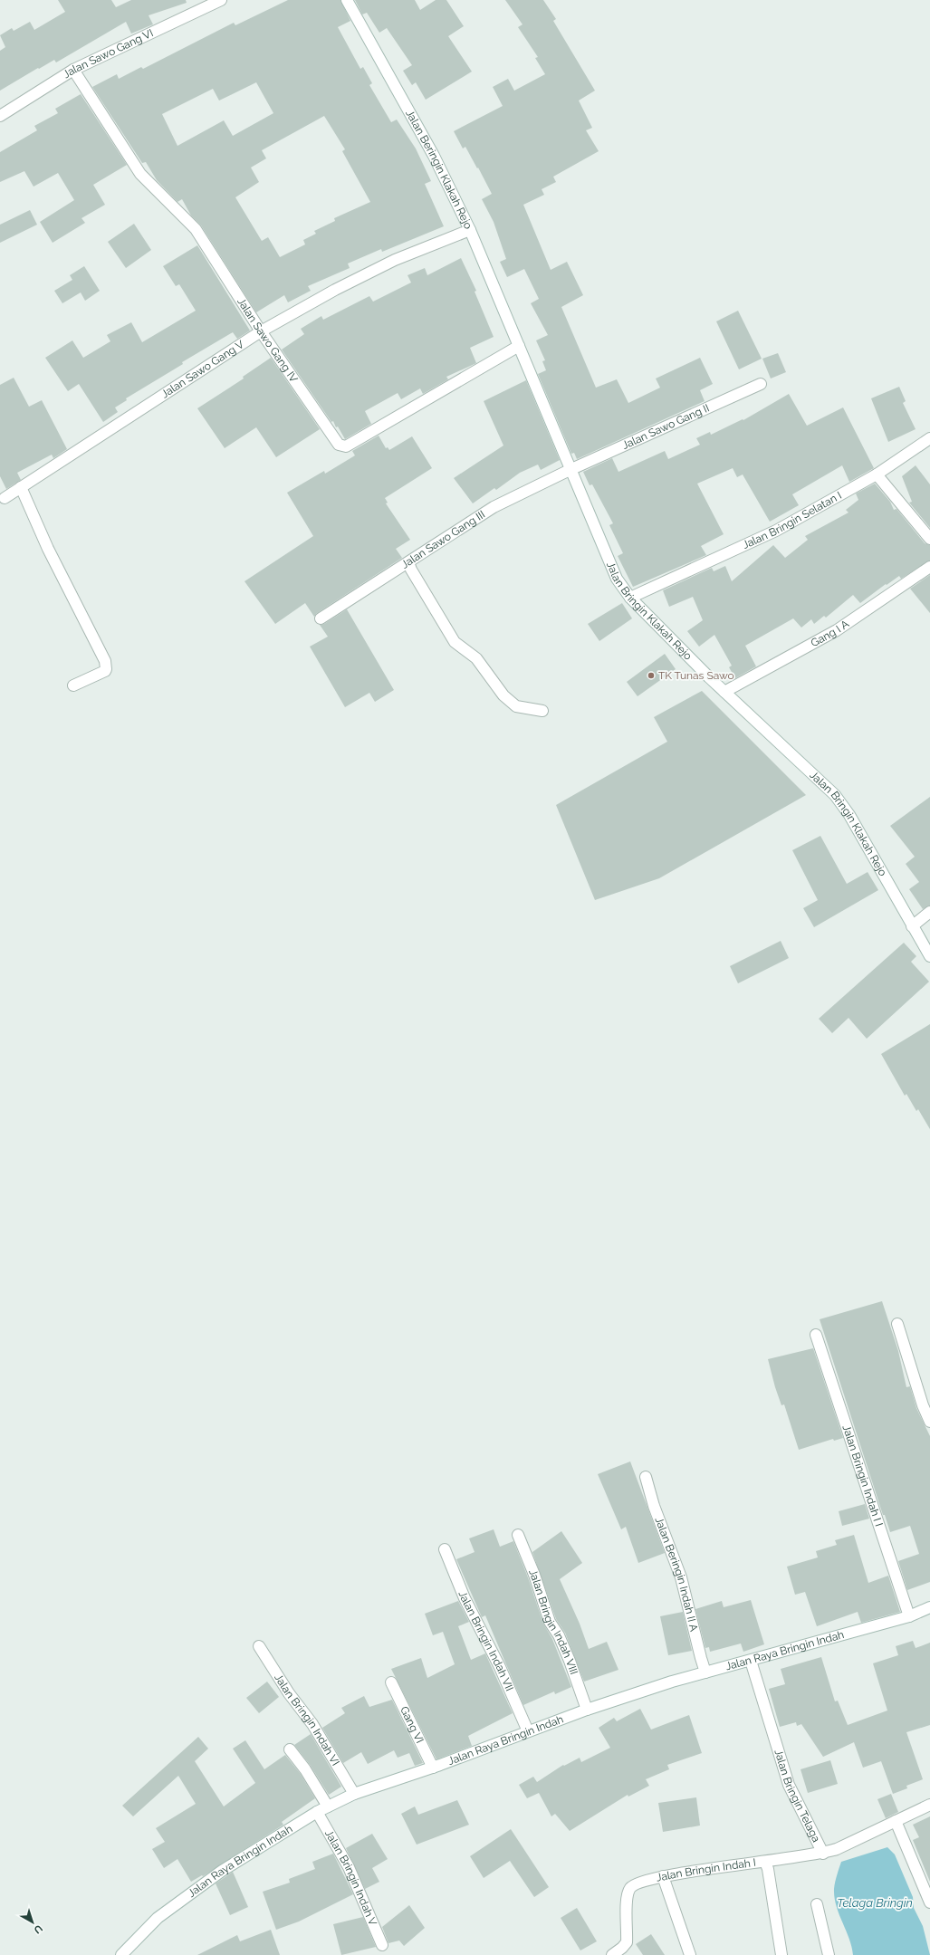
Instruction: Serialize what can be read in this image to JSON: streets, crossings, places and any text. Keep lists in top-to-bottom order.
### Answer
{
  "streets": {
    "street": [
      "Jalan Sawo Gang VI",
      "Jalan Beringin Klakah Rejo",
      "Jalan Sawo Gang IV",
      "Jalan Sawo Gang V",
      "Jalan Sawo Gang II",
      "Jalan Bringin Selatan I",
      "Jalan Sawo Gang III",
      "Jalan Bringin Klakah Rejo",
      "Gang I A",
      "Jalan Bringin Indah I I",
      "Jalan Beringin Indah II A",
      "Jalan Bringin Indah VIII",
      "Jalan Bringin Indah VII",
      "Jalan Raya Bringin Indah",
      "Jalan Bringin Indah VI",
      "Gang VI",
      "Jalan Bringin Telaga",
      "Jalan Bringin Indah I",
      "Jalan Bringin Indah V"
    ]
  },
  "crossings": [
    ["Jalan Sawo Gang VI", "Jalan Sawo Gang IV"],
    ["Jalan Beringin Klakah Rejo", "Jalan Sawo Gang IV"],
    ["Jalan Beringin Klakah Rejo", "Jalan Sawo Gang V"],
    ["Jalan Beringin Klakah Rejo", "Jalan Bringin Klakah Rejo"],
    ["Jalan Sawo Gang IV", "Jalan Sawo Gang V"],
    ["Jalan Sawo Gang IV", "Jalan Bringin Klakah Rejo"],
    ["Jalan Sawo Gang II", "Jalan Sawo Gang III"],
    ["Jalan Sawo Gang II", "Jalan Bringin Klakah Rejo"],
    ["Jalan Bringin Selatan I", "Jalan Bringin Klakah Rejo"],
    ["Jalan Sawo Gang III", "Jalan Bringin Klakah Rejo"],
    ["Jalan Bringin Klakah Rejo", "Gang I A"],
    ["Jalan Bringin Indah I I", "Jalan Raya Bringin Indah"],
    ["Jalan Beringin Indah II A", "Jalan Raya Bringin Indah"],
    ["Jalan Bringin Indah VIII", "Jalan Raya Bringin Indah"],
    ["Jalan Bringin Indah VII", "Jalan Raya Bringin Indah"],
    ["Jalan Raya Bringin Indah", "Jalan Bringin Indah VI"],
    ["Jalan Raya Bringin Indah", "Gang VI"],
    ["Jalan Raya Bringin Indah", "Jalan Bringin Telaga"],
    ["Jalan Raya Bringin Indah", "Jalan Bringin Indah V"]
  ],
  "water": ["Telaga Bringin"],
  "places": ["TK Tunas Sawo"],
  "north": "bottom right"
}
